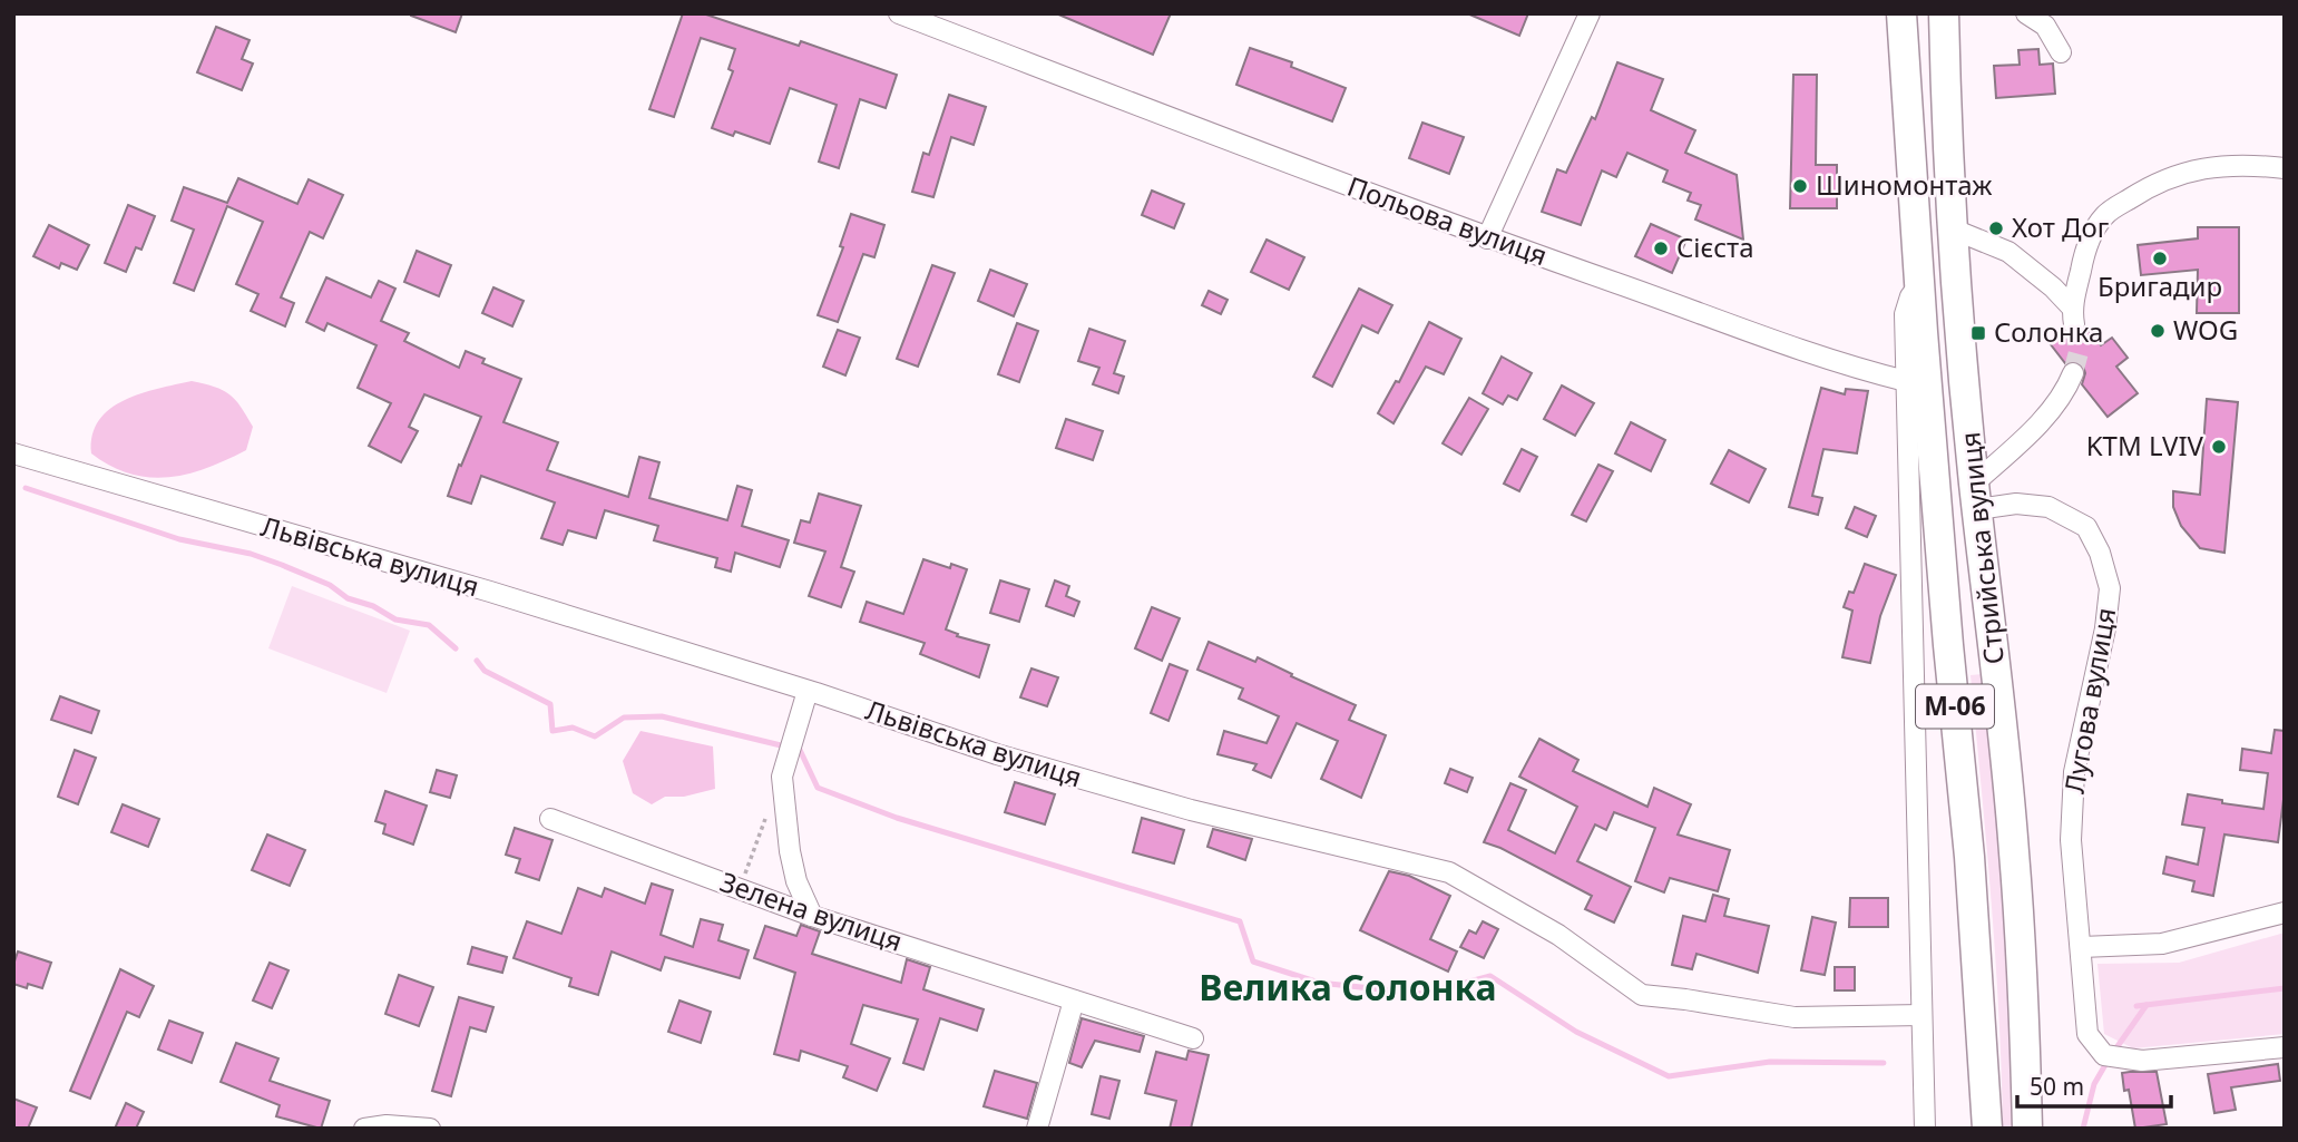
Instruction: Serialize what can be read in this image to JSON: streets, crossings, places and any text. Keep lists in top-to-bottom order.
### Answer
{
  "streets": {
    "highway": ["Стрийська вулиця", "М-06"],
    "street": [
      "Польова вулиця",
      "Львівська вулиця",
      "Лугова вулиця",
      "Зелена вулиця"
    ]
  },
  "crossings": [
    ["Стрийська вулиця", "Лугова вулиця"]
  ],
  "districts": ["Велика Солонка"],
  "places": {
    "other": [
      "Шиномонтаж",
      "Хот Дог",
      "Сієста",
      "Бригадир",
      "WOG",
      "KTM LVIV"
    ],
    "transit": ["Солонка"]
  },
  "scale_bar": "50 m"
}
